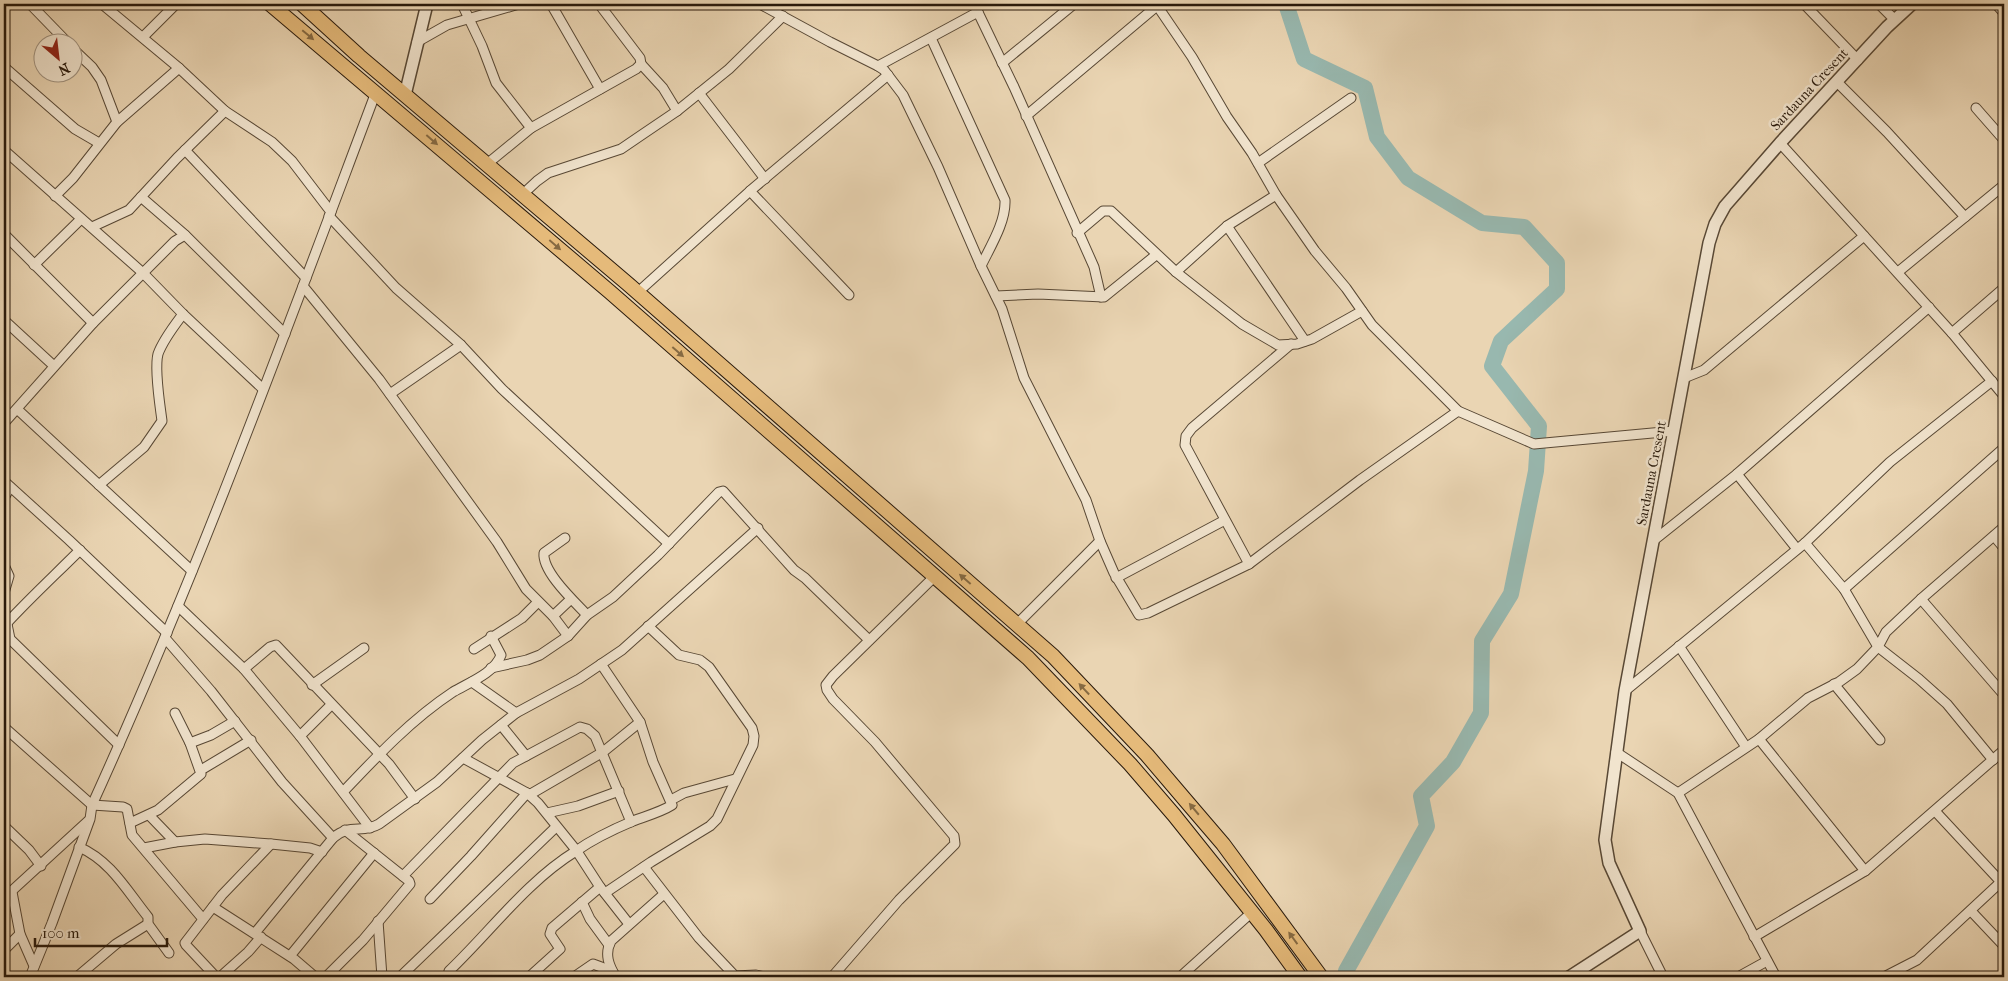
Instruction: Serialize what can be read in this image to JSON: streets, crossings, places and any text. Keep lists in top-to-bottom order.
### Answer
{
  "streets": {
    "street": ["Sardauna Cresent"]
  },
  "scale_bar": "100 m",
  "north": "bottom right"
}
